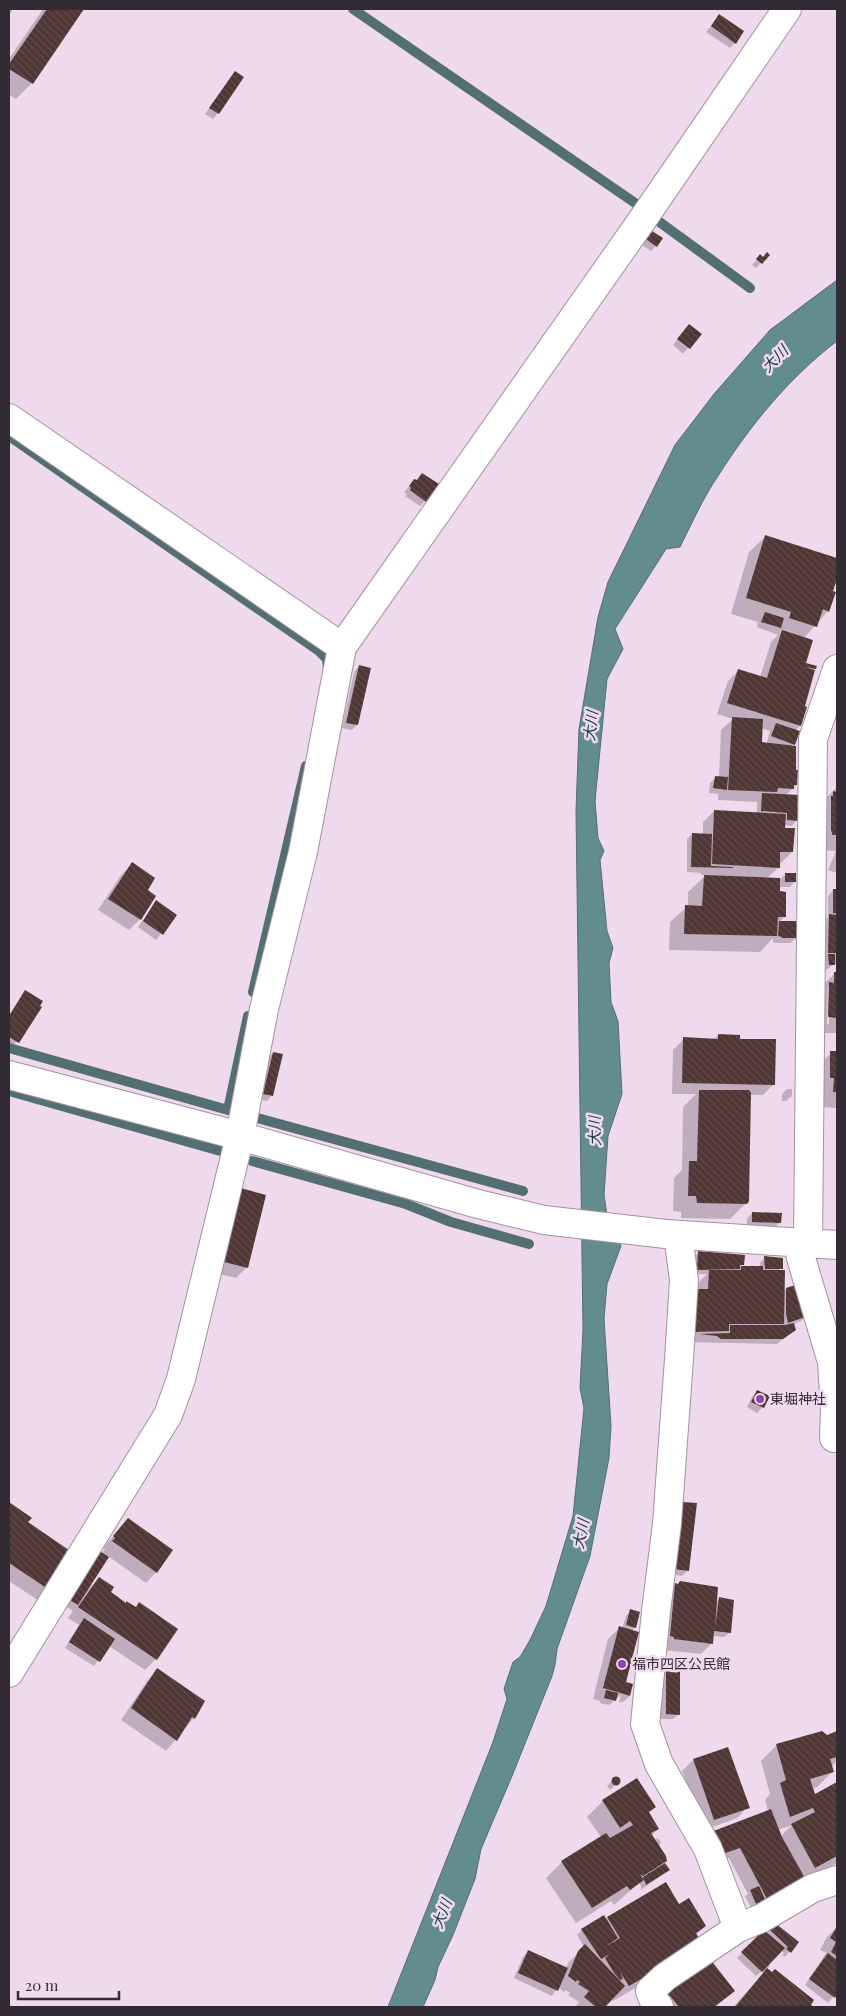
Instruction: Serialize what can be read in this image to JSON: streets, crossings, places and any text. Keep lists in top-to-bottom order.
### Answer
{
  "water": ["大川"],
  "places": ["東堀神社", "福市四区公民館"],
  "scale_bar": "20 m"
}
